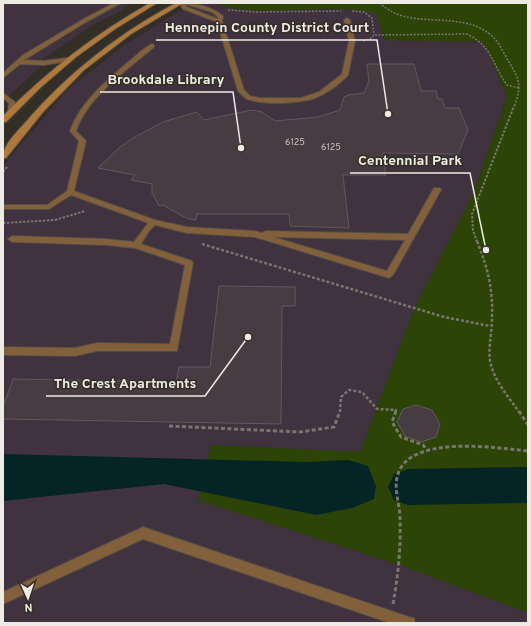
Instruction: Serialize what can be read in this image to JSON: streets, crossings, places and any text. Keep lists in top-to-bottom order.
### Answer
{
  "places": [
    "Hennepin County District Court",
    "Brookdale Library",
    "Centennial Park",
    "The Crest Apartments"
  ],
  "house_numbers": ["6125", "6125"],
  "north": "bottom"
}
